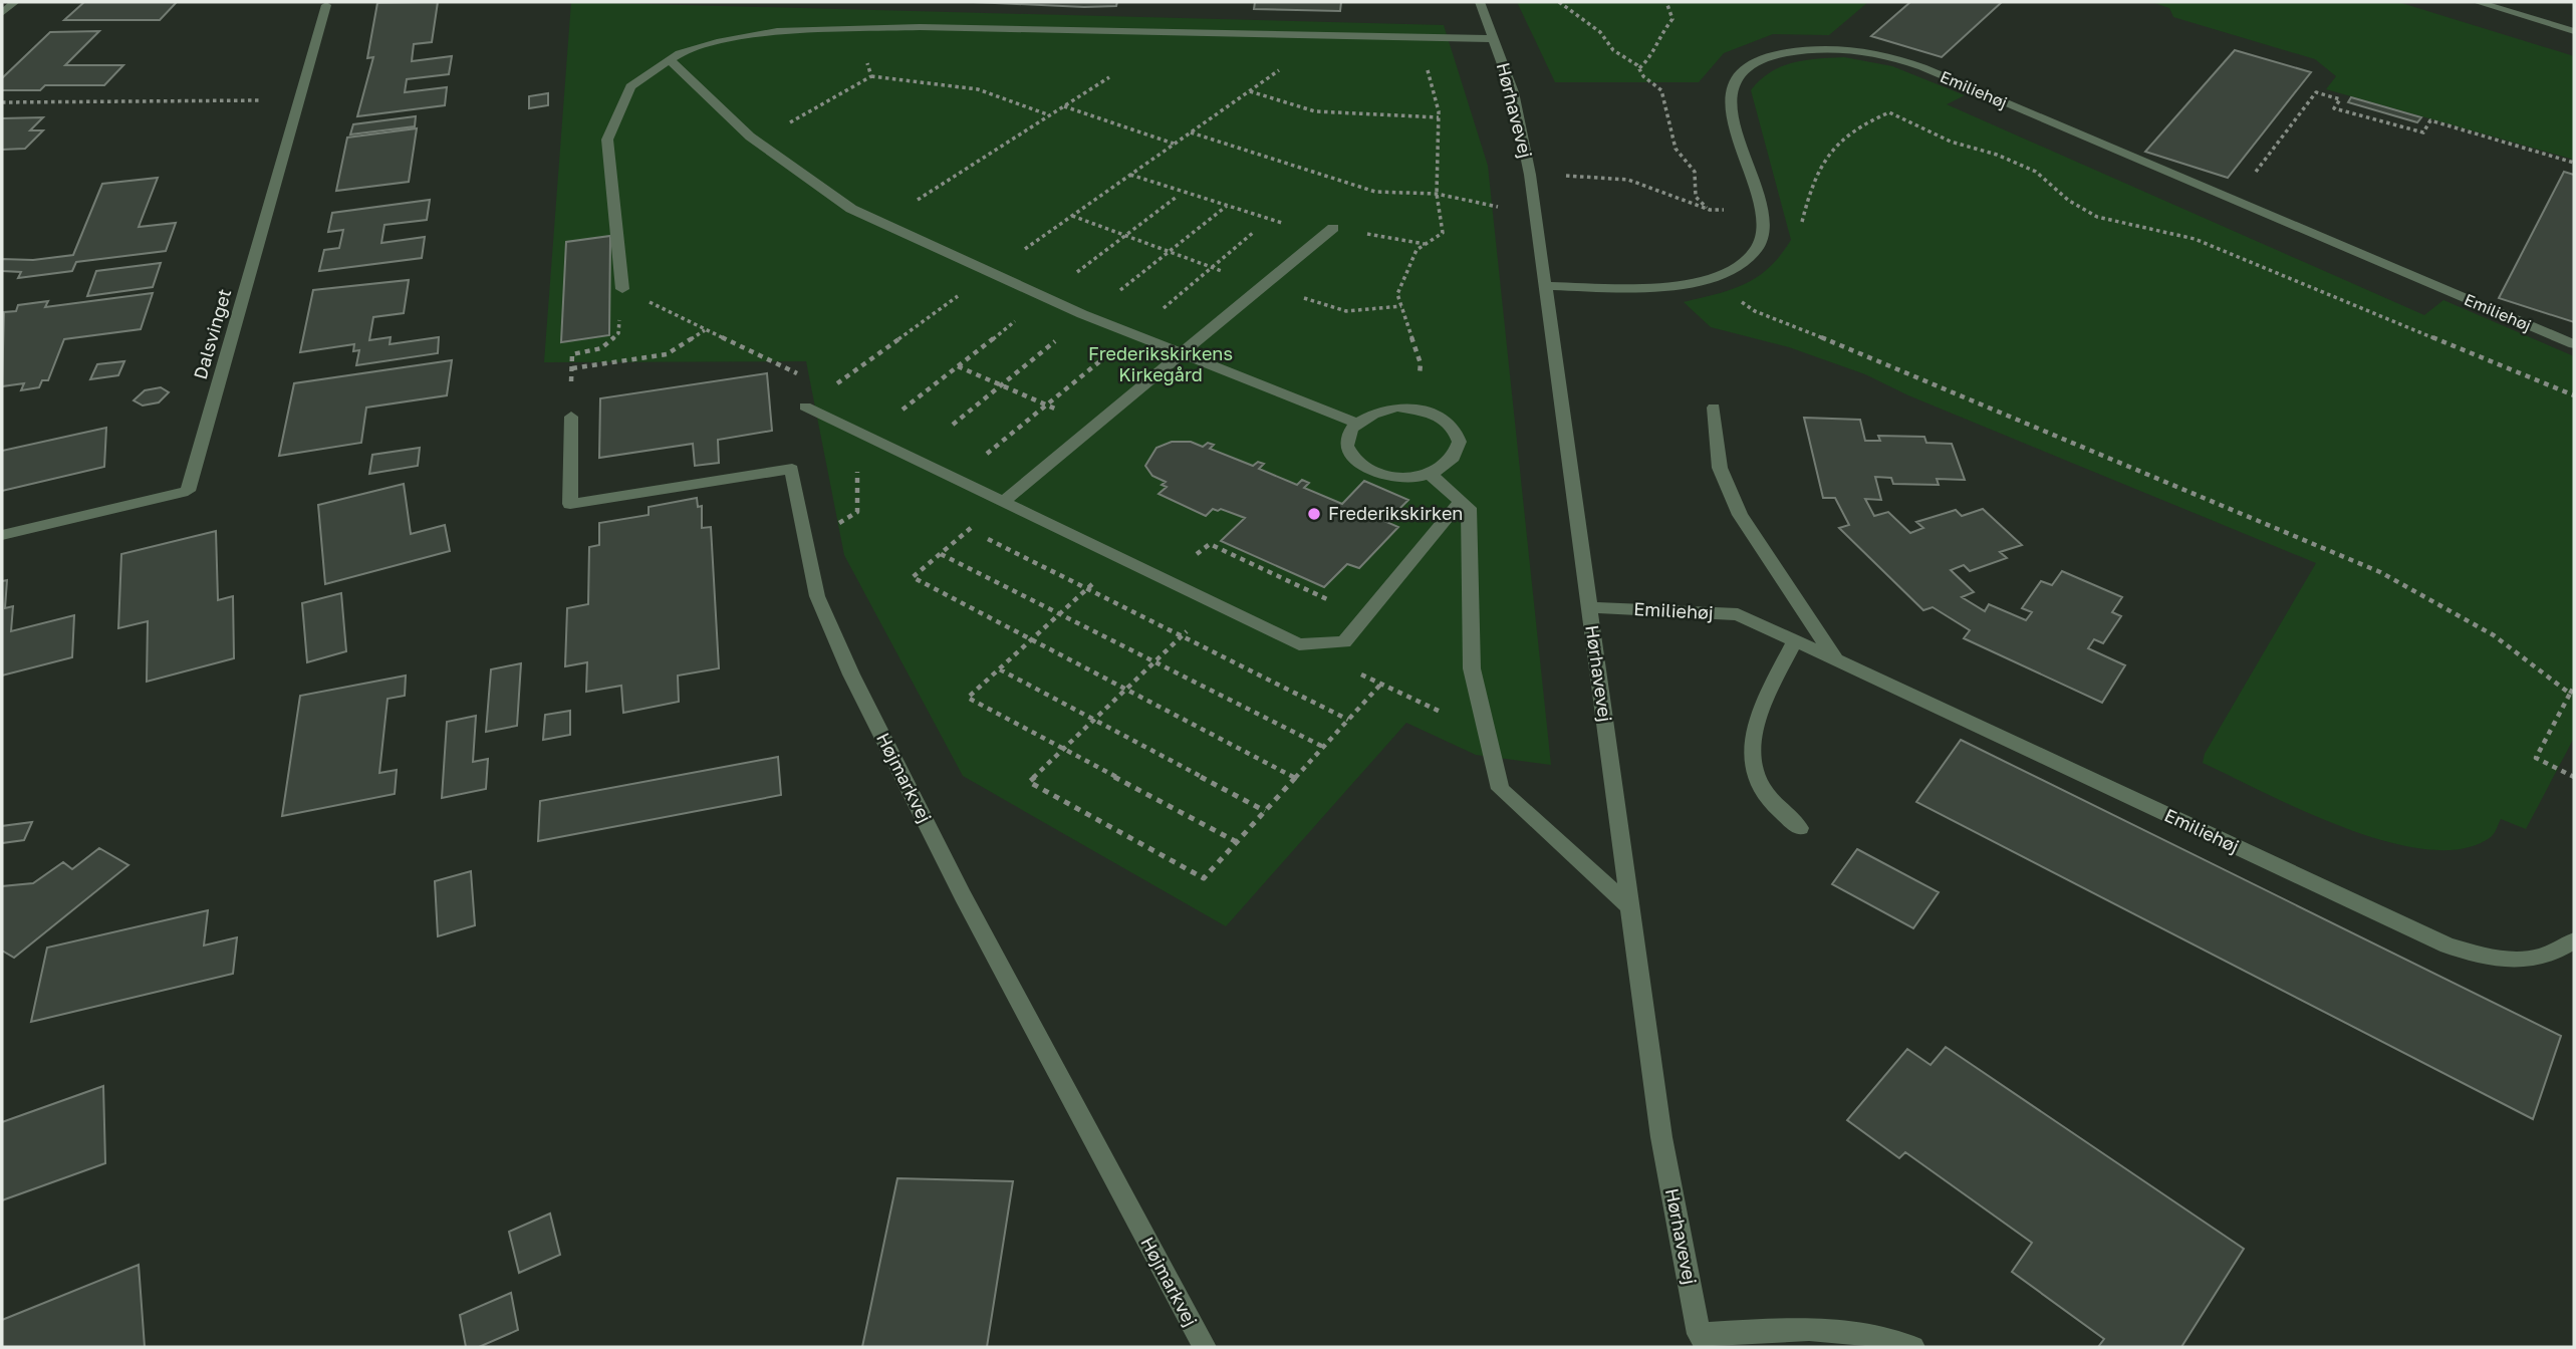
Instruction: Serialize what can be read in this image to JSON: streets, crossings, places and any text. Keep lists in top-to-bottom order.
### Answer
{
  "streets": {
    "street": [
      "Emiliehøj",
      "Hørhavevej",
      "Dalsvinget",
      "Højmarkvej"
    ]
  },
  "crossings": [
    ["Emiliehøj", "Hørhavevej"]
  ],
  "parks": ["Frederikskirkens Kirkegård"],
  "places": ["Frederikskirken"]
}
